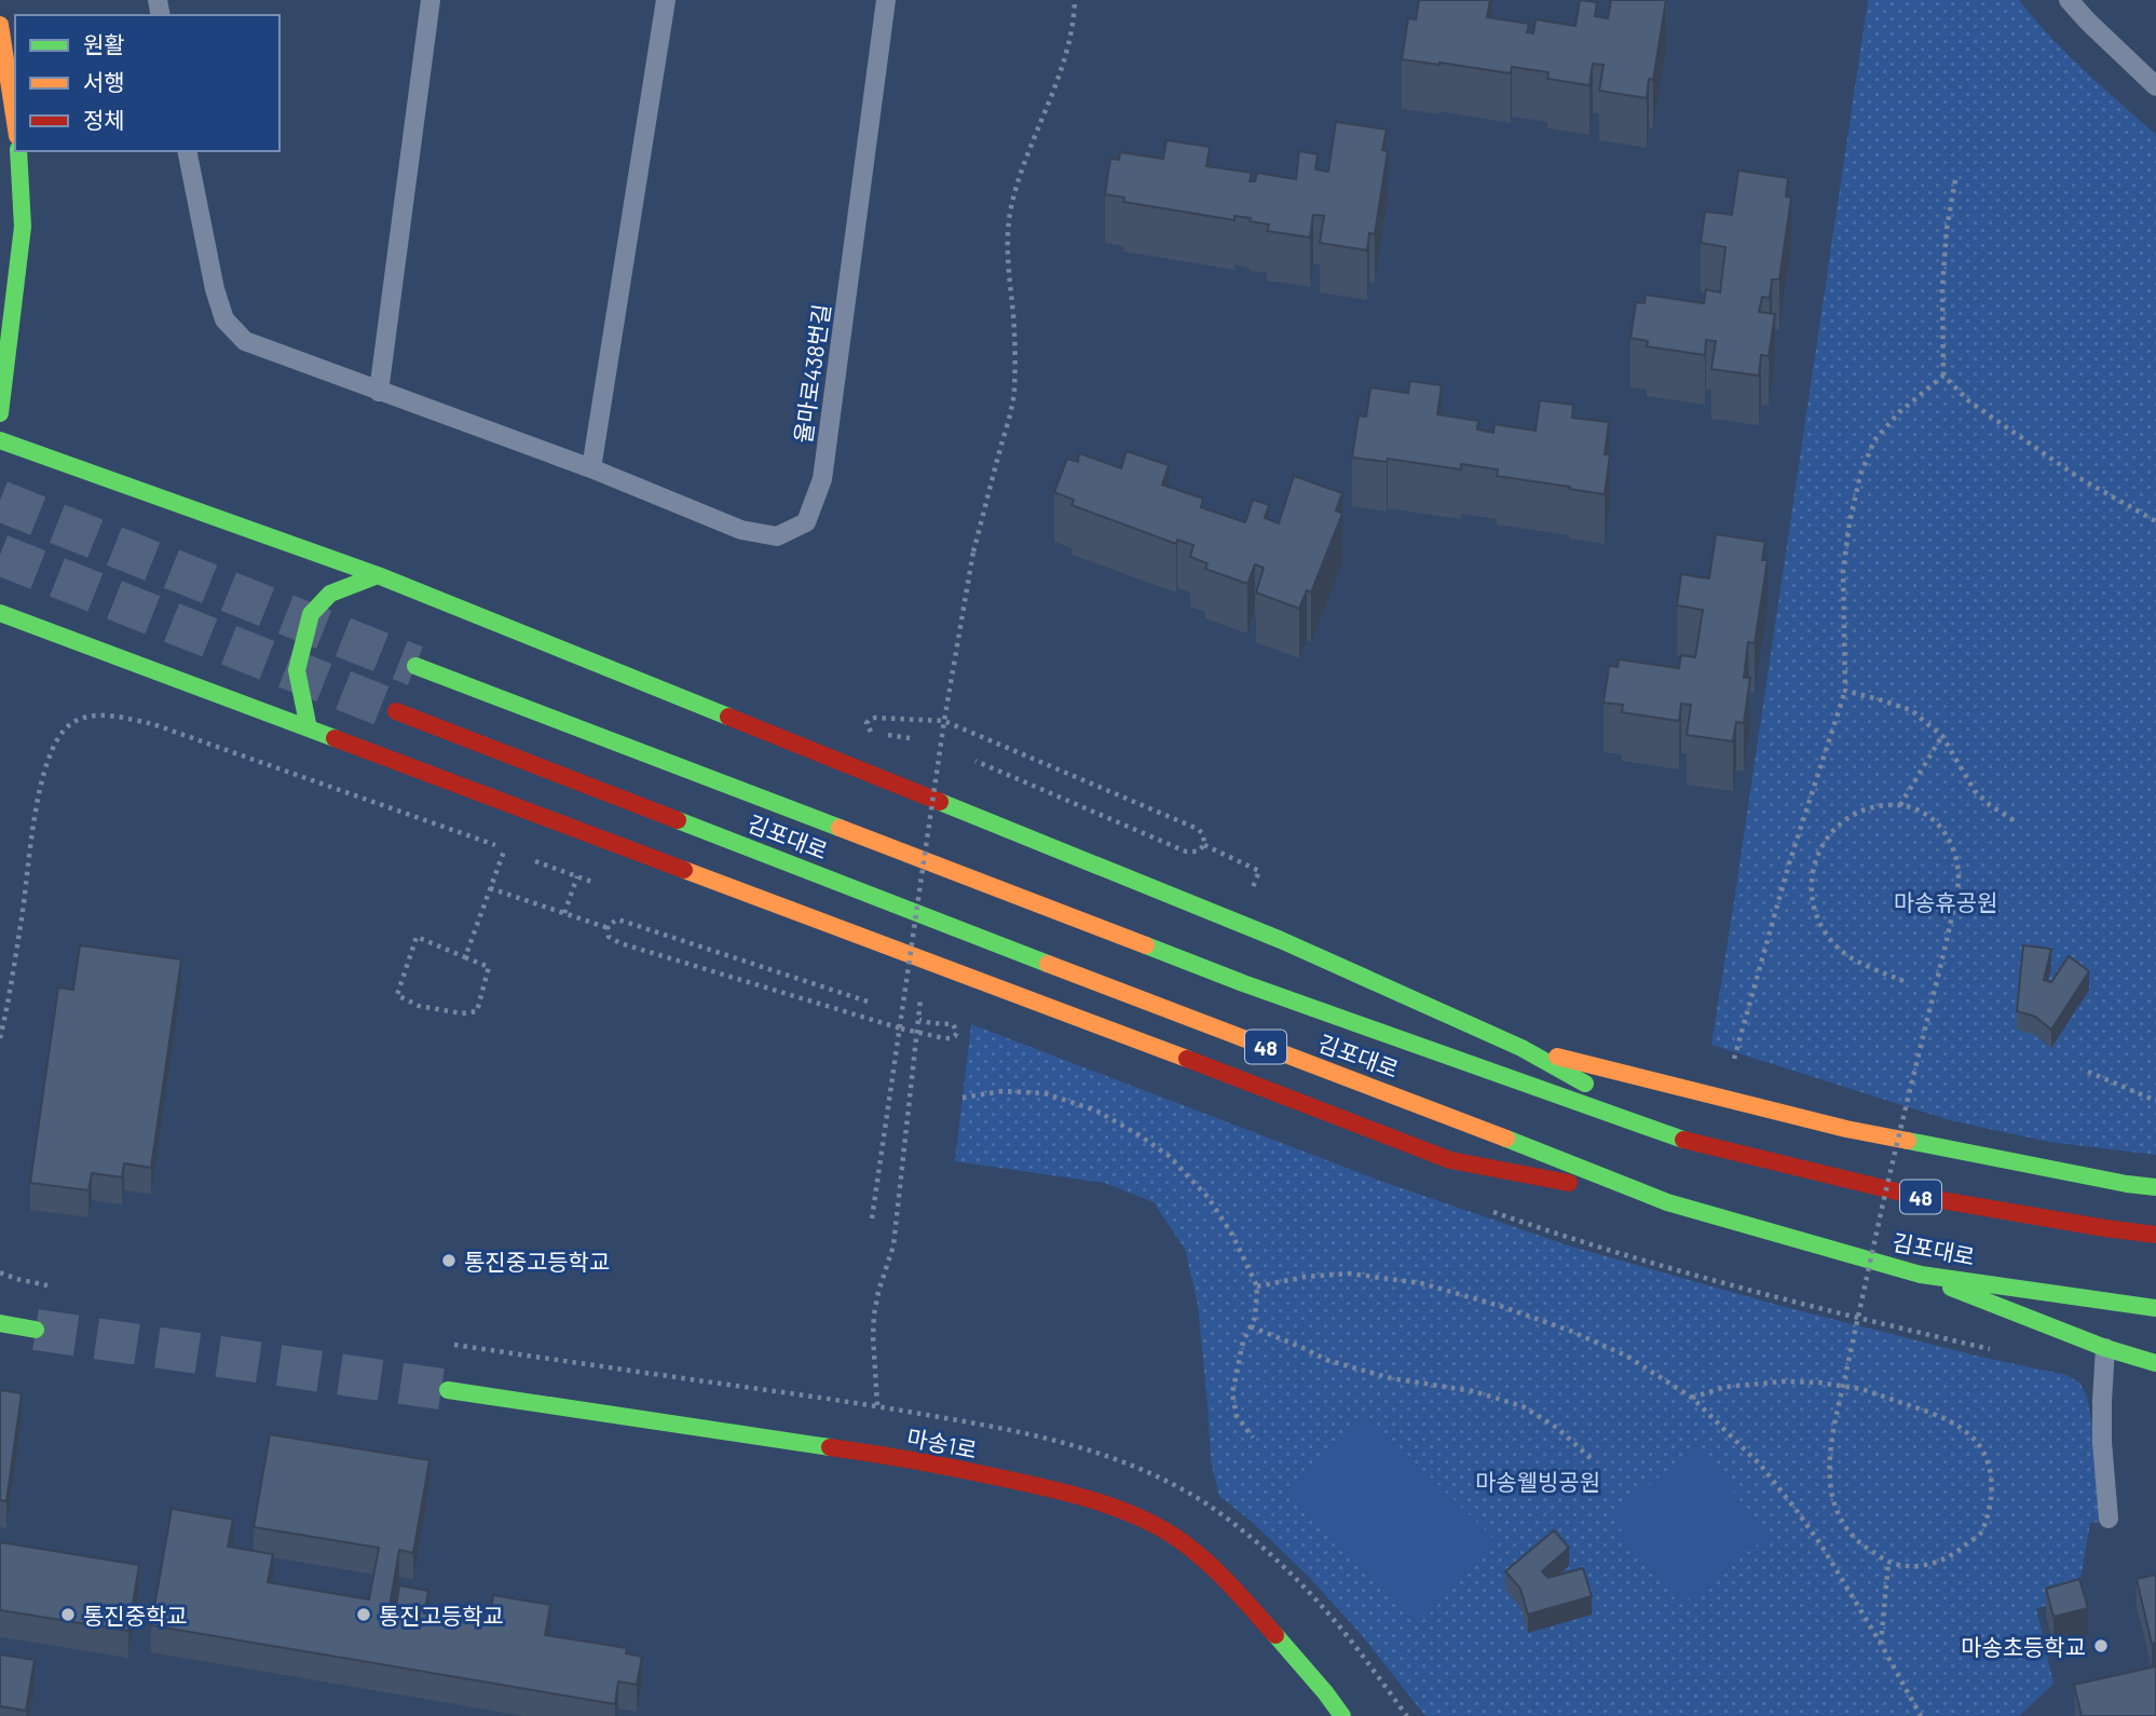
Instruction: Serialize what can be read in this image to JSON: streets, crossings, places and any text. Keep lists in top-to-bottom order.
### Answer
{
  "streets": {
    "main road": ["김포대로", "48", "마송1로"],
    "lane": ["율마로438번길"]
  },
  "parks": ["마송휴공원", "마송웰빙공원"],
  "places": [
    "통진중고등학교",
    "통진중학교",
    "통진고등학교",
    "마송초등학교"
  ],
  "legend": ["원활", "서행", "정체"]
}
